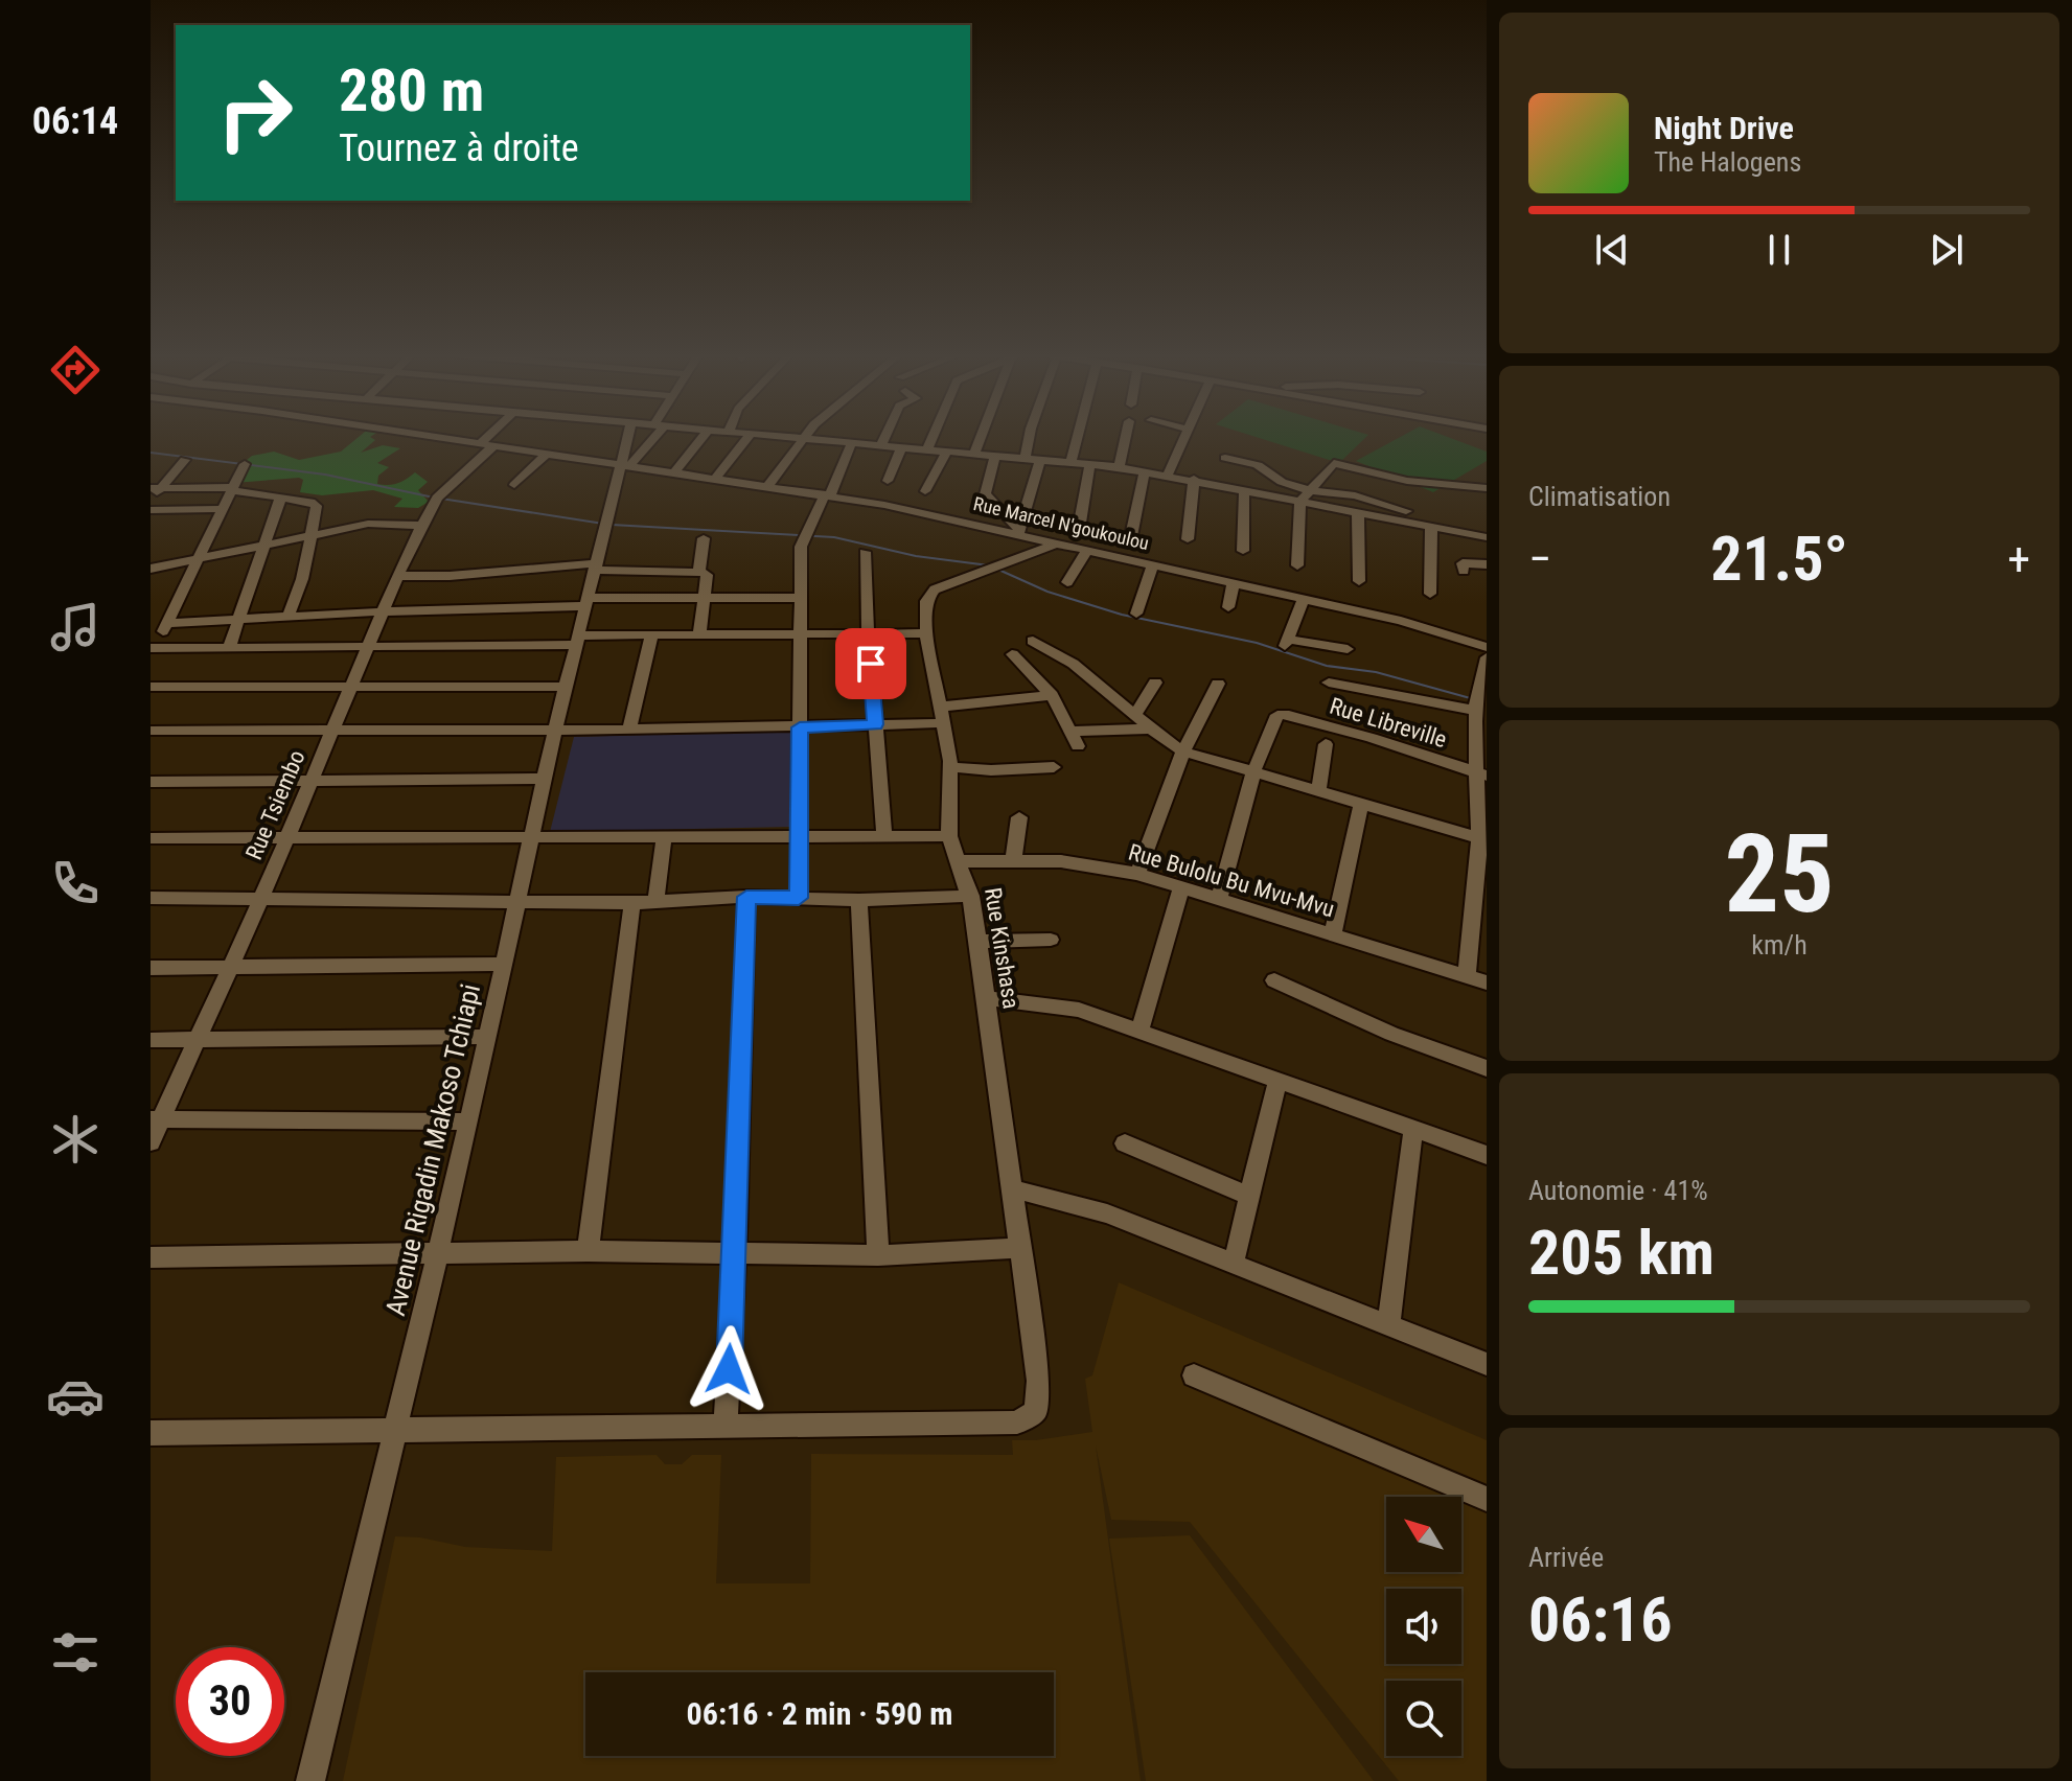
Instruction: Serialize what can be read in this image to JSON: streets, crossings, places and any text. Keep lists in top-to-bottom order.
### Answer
{
  "streets": {
    "street": [
      "Rue Marcel N'goukoulou",
      "Rue Libreville",
      "Rue Tsiembo",
      "Rue Bulolu Bu Mvu-Mvu",
      "Rue Kinshasa",
      "Avenue Rigadin Makoso Tchiapi"
    ]
  },
  "crossings": [
    ["Rue Marcel N'goukoulou", "Rue Tsiembo"],
    ["Rue Marcel N'goukoulou", "Rue Kinshasa"],
    ["Rue Marcel N'goukoulou", "Avenue Rigadin Makoso Tchiapi"],
    ["Rue Bulolu Bu Mvu-Mvu", "Rue Kinshasa"]
  ],
  "north": "top left",
  "page": {
    "tabs": "06:14",
    "turn": ["280 m", "Tournez à droite"],
    "song": ["Night Drive", "The Halogens"],
    "tile": [
      "Climatisation",
      ["25", "km/h"],
      ["Autonomie · 41%", "205 km"],
      ["Arrivée", "06:16"]
    ],
    "heat": ["−", "21.5°", "+"],
    "limit": "30",
    "trip": "06:16 · 2 min · 590 m"
  }
}
